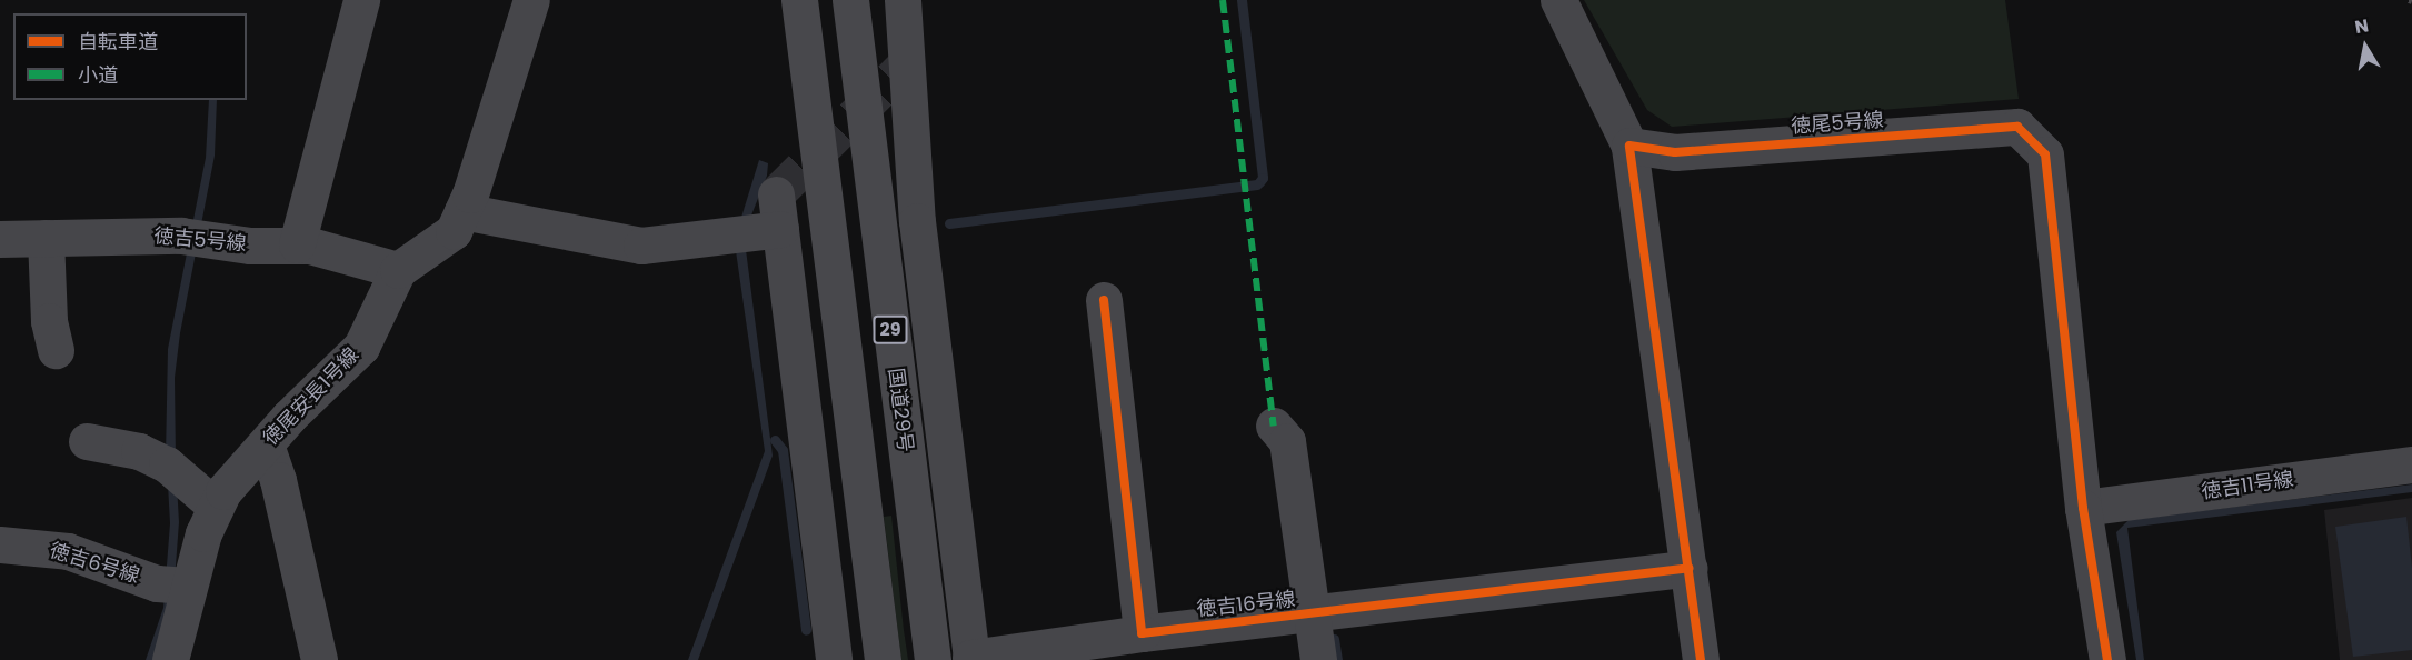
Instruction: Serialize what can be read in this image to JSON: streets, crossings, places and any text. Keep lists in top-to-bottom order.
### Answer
{
  "streets": {
    "highway": ["29", "国道29号"],
    "street": [
      "徳尾5号線",
      "徳吉5号線",
      "徳尾安長1号線",
      "徳吉11号線",
      "徳吉6号線",
      "徳吉16号線"
    ]
  },
  "crossings": [
    ["徳尾5号線", "徳吉11号線"],
    ["徳吉5号線", "徳尾安長1号線"],
    ["徳尾安長1号線", "徳吉6号線"]
  ],
  "legend": ["自転車道", "小道"],
  "north": "top"
}
